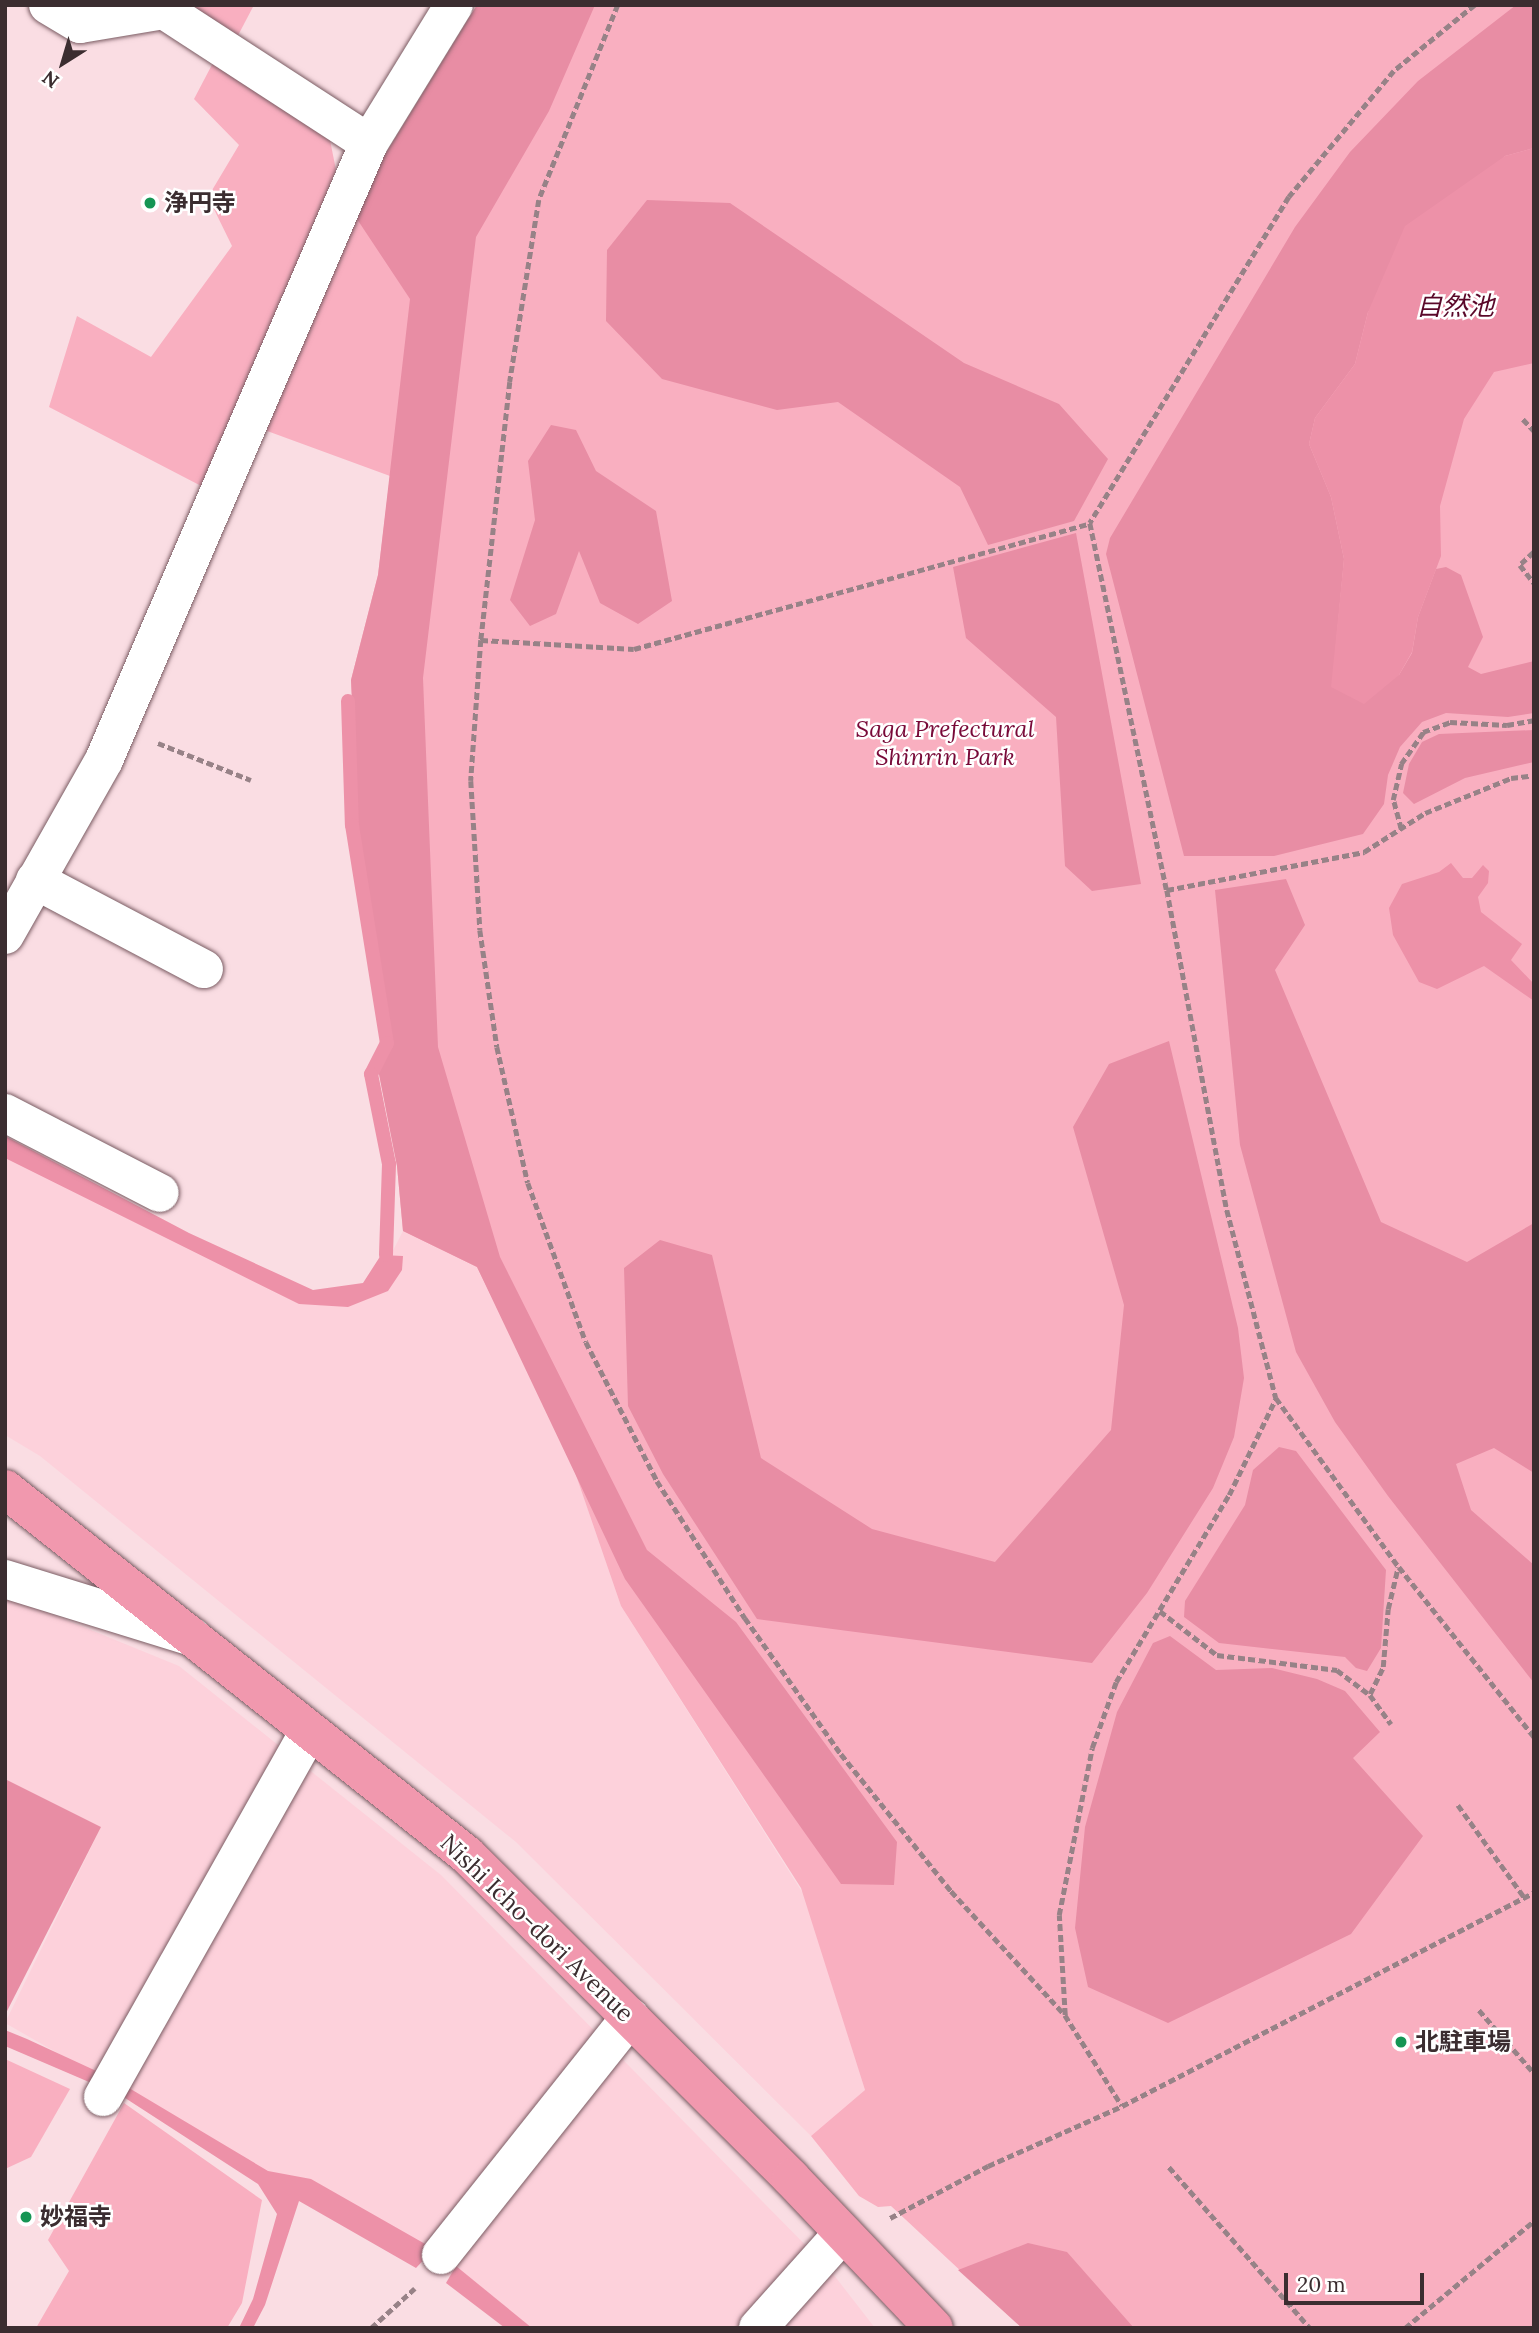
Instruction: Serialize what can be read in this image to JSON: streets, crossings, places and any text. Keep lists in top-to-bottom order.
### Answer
{
  "streets": {
    "highway": ["Nishi Icho-dori Avenue"]
  },
  "water": ["自然池"],
  "parks": ["Saga Prefectural Shinrin Park"],
  "places": ["浄円寺", "北駐車場", "妙福寺"],
  "scale_bar": "20 m",
  "north": "bottom left"
}
